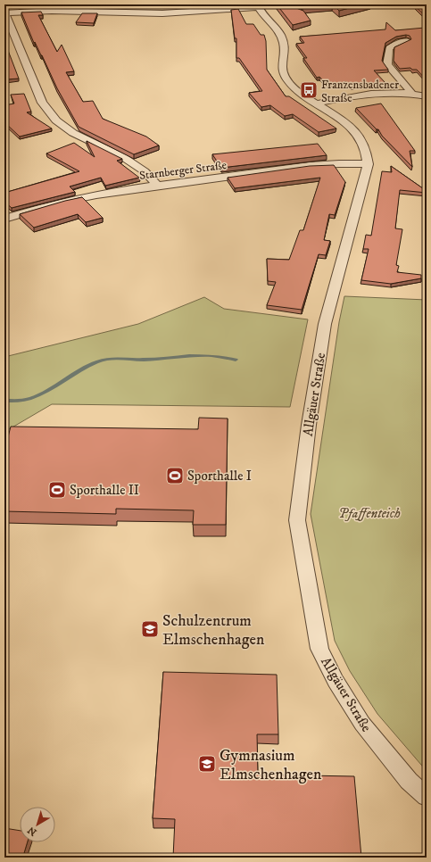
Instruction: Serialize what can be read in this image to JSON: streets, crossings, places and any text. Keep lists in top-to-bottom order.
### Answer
{
  "streets": {
    "street": ["Starnberger Straße", "Allgäuer Straße"]
  },
  "crossings": [
    ["Starnberger Straße", "Allgäuer Straße"]
  ],
  "parks": ["Pfaffenteich"],
  "places": {
    "bus stop": ["Franzensbadener Straße"],
    "sports": ["Sporthalle I", "Sporthalle II"],
    "school or university": ["Schulzentrum Elmschenhagen", "Gymnasium Elmschenhagen"]
  },
  "north": "bottom left"
}
